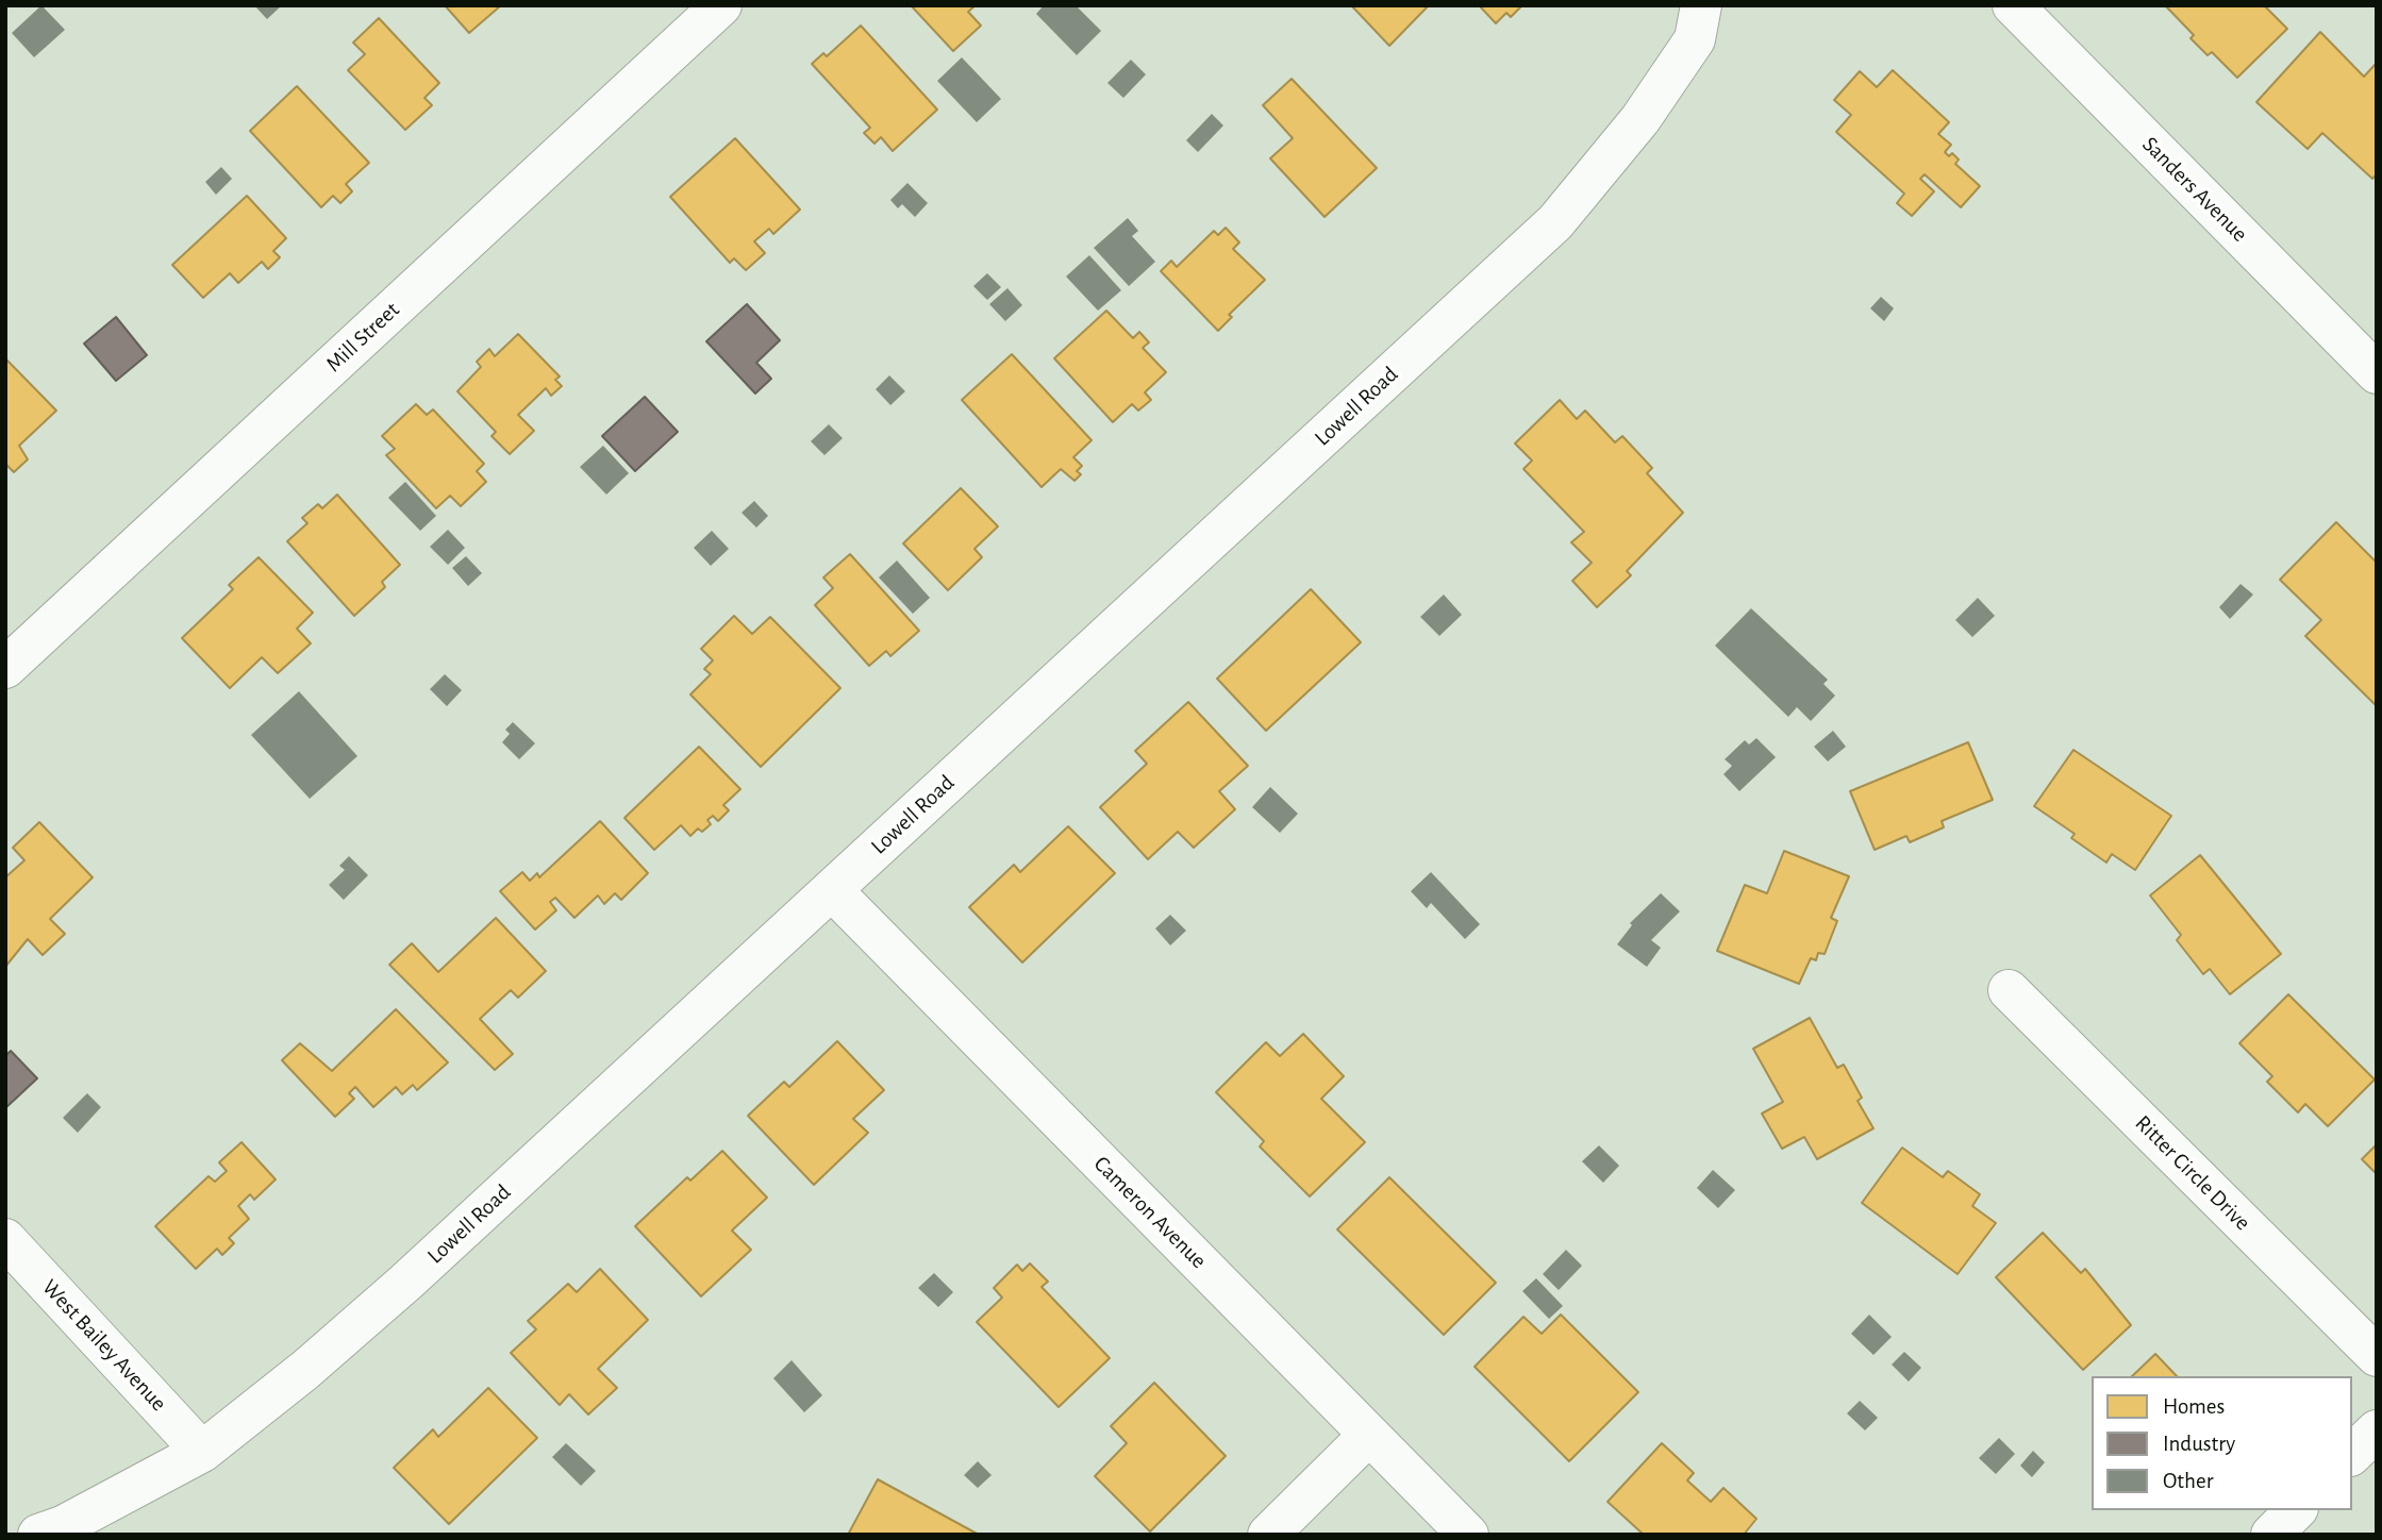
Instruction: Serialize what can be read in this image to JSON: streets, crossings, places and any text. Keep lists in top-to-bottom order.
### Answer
{
  "streets": {
    "street": [
      "Sanders Avenue",
      "Mill Street",
      "Lowell Road",
      "Ritter Circle Drive",
      "Cameron Avenue",
      "West Bailey Avenue"
    ]
  },
  "crossings": [
    ["Lowell Road", "Cameron Avenue"],
    ["Lowell Road", "West Bailey Avenue"]
  ],
  "legend": ["Homes", "Industry", "Other"]
}
